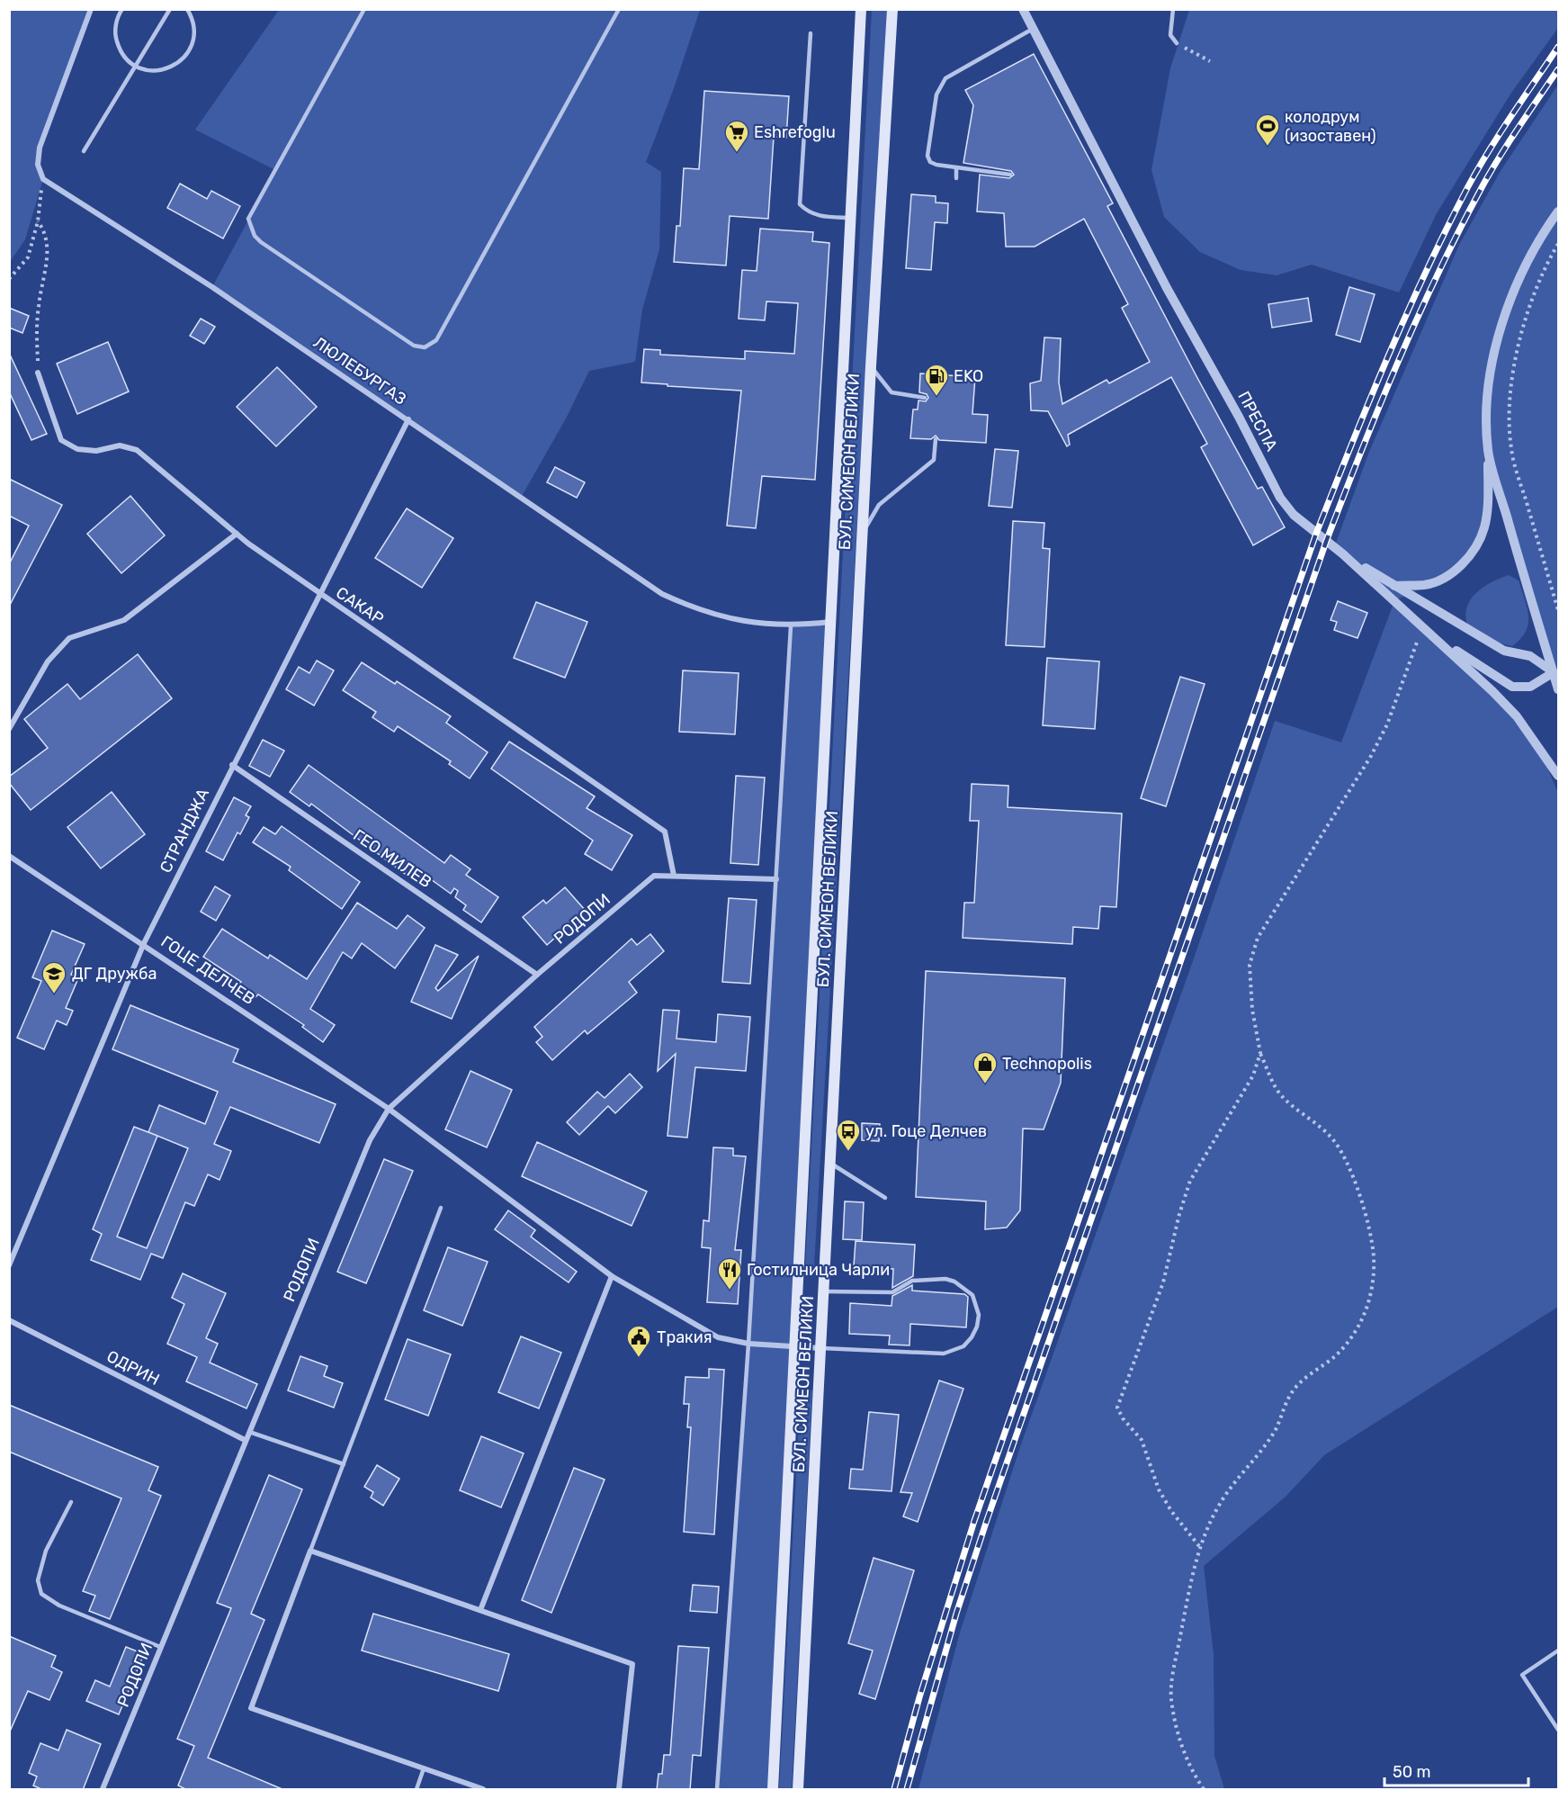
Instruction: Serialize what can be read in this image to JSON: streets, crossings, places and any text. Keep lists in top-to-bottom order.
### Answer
{
  "streets": {
    "main road": ["БУЛ. СИМЕОН ВЕЛИКИ"],
    "street": [
      "ЛЮЛЕБУРГАЗ",
      "ПРЕСПА",
      "САКАР",
      "СТРАНДЖА",
      "ГЕО МИЛЕВ",
      "РОДОПИ",
      "ГОЦЕ ДЕЛЧЕВ",
      "ОДРИН"
    ]
  },
  "crossings": [
    ["ЛЮЛЕБУРГАЗ", "БУЛ. СИМЕОН ВЕЛИКИ"],
    ["ЛЮЛЕБУРГАЗ", "СТРАНДЖА"],
    ["БУЛ. СИМЕОН ВЕЛИКИ", "ГОЦЕ ДЕЛЧЕВ"],
    ["САКАР", "СТРАНДЖА"],
    ["САКАР", "РОДОПИ"],
    ["СТРАНДЖА", "ГЕО МИЛЕВ"],
    ["СТРАНДЖА", "ГОЦЕ ДЕЛЧЕВ"],
    ["ГЕО МИЛЕВ", "РОДОПИ"],
    ["РОДОПИ", "ГОЦЕ ДЕЛЧЕВ"],
    ["РОДОПИ", "ОДРИН"]
  ],
  "places": {
    "sports": ["колодрум (изоставен)"],
    "supermarket": ["Eshrefoglu"],
    "fuel station": ["EKO"],
    "school or university": ["ДГ Дружба"],
    "shop": ["Technopolis"],
    "bus stop": ["ул. Гоце Делчев"],
    "restaurant": ["Гостилница Чарли"],
    "public building": ["Тракия"]
  },
  "scale_bar": "50 m"
}
